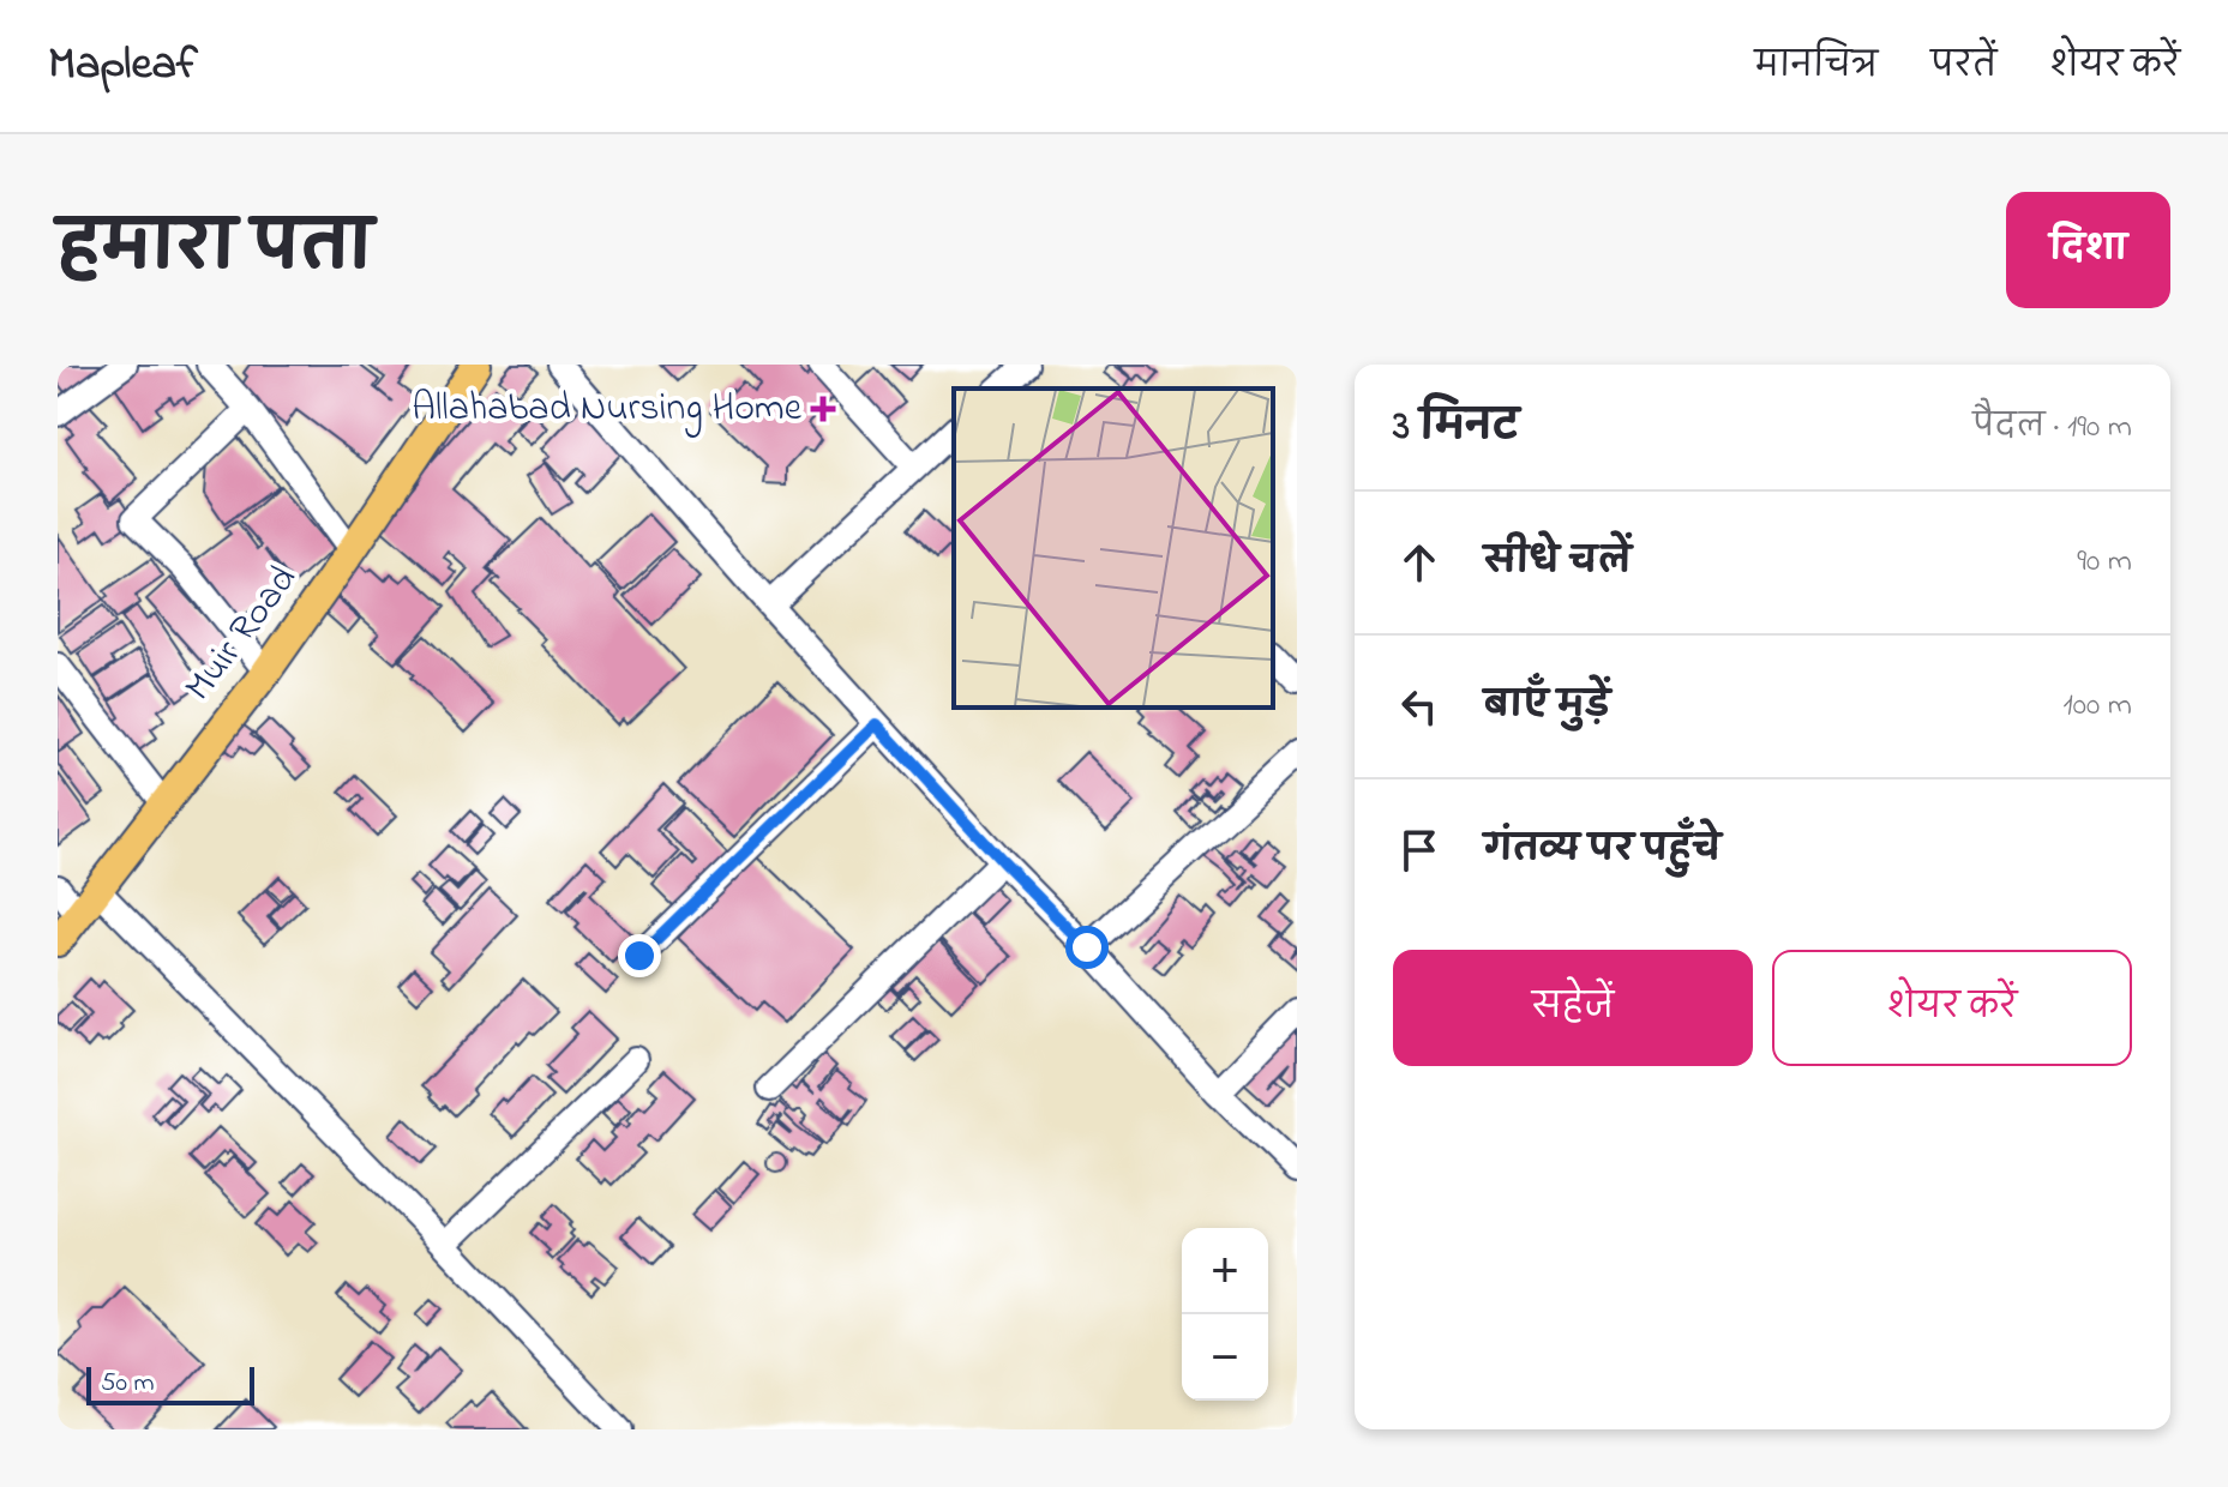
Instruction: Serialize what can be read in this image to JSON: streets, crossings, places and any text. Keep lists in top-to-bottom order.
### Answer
{
  "streets": {
    "main road": ["Muir Road"]
  },
  "places": {
    "health": ["Allahabad Nursing Home"]
  },
  "scale_bar": "50 m",
  "page": {
    "header": "Mapleaf",
    "nav": ["मानचित्र", "परतें", "शेयर करें"],
    "title": "हमारा पता",
    "buttons": [
      "दिशा",
      ["सहेजें", "शेयर करें"]
    ],
    "heading": ["3 मिनट", "पैदल · 190 m"],
    "list": [
      ["सीधे चलें", "90 m"],
      ["बाएँ मुड़ें", "100 m"],
      "गंतव्य पर पहुँचे"
    ],
    "map_buttons": ["+", "−"],
    "scale": "50 m"
  }
}
